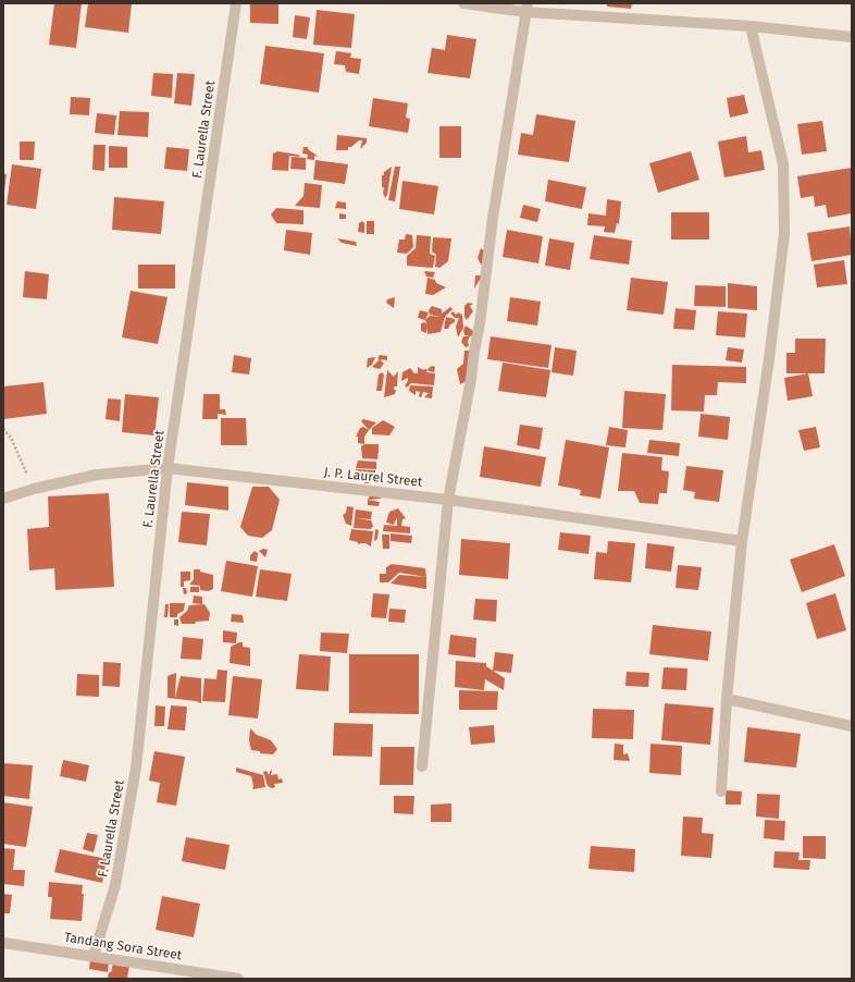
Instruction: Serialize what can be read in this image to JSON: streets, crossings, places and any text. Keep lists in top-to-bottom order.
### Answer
{
  "streets": {
    "street": ["F. Laurella Street", "J. P. Laurel Street", "Tandang Sora Street"]
  },
  "crossings": [
    ["F. Laurella Street", "J. P. Laurel Street"],
    ["F. Laurella Street", "Tandang Sora Street"]
  ]
}
